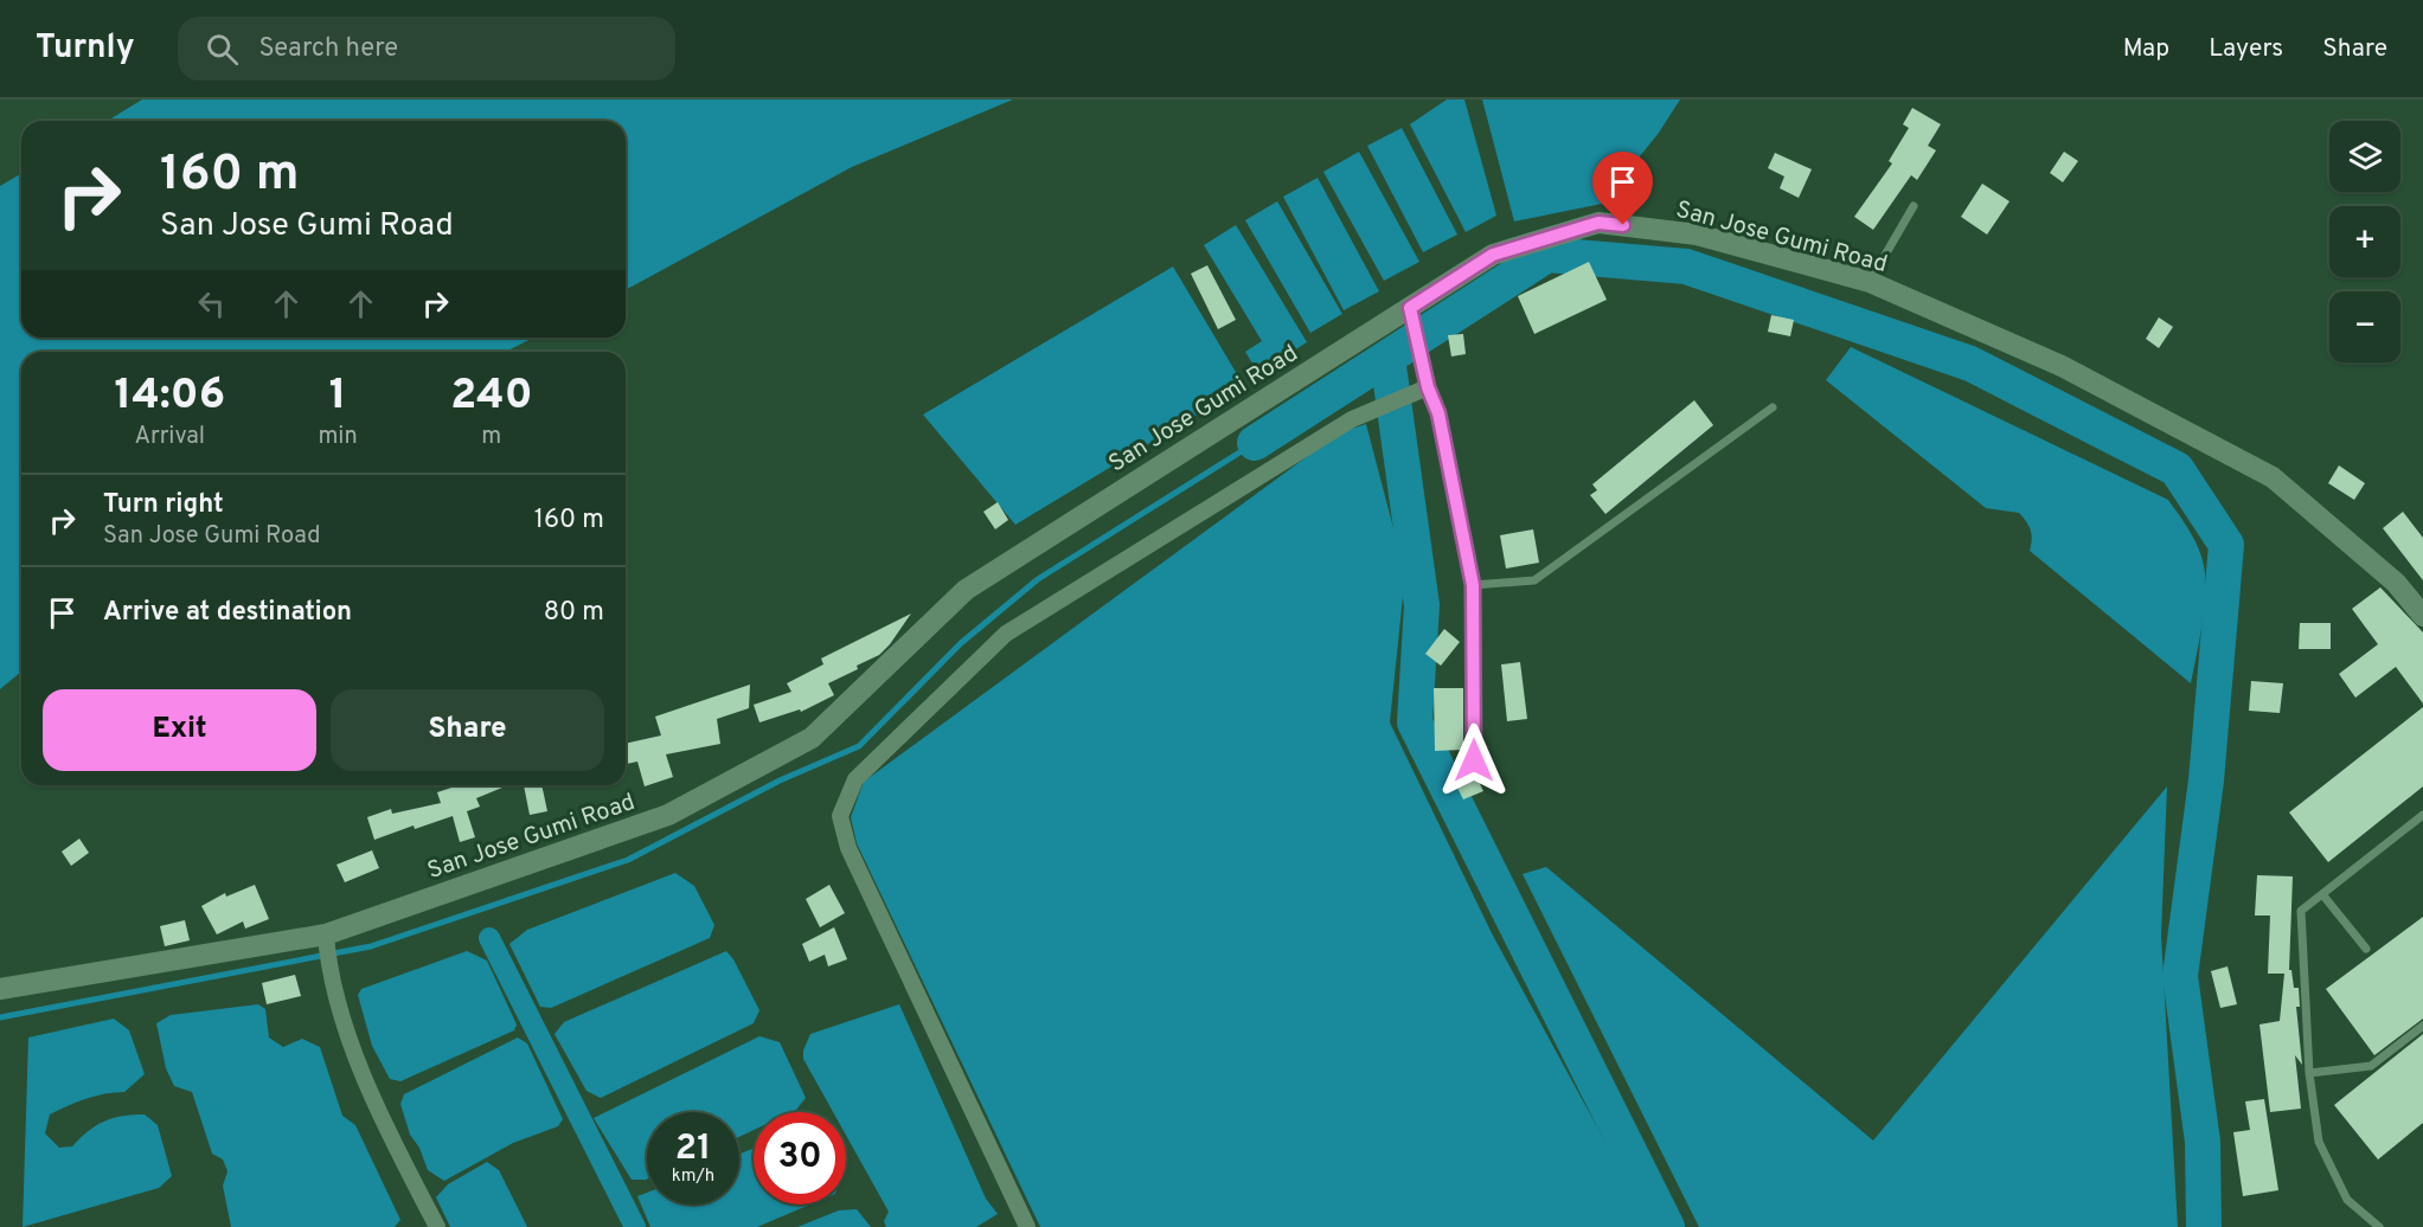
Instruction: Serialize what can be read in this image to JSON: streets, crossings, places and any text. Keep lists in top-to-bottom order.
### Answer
{
  "streets": {
    "street": ["San Jose Gumi Road"]
  },
  "page": {
    "header": "Turnly",
    "search": "Search here",
    "nav": ["Map", "Layers", "Share"],
    "map_buttons": ["+", "−"],
    "turn": ["160 m", "San Jose Gumi Road"],
    "eta": [
      "14:06",
      "Arrival",
      "1",
      "min",
      "240",
      "m"
    ],
    "list": [
      {
        "name": "Turn right",
        "note": "San Jose Gumi Road",
        "value": "160 m"
      },
      {
        "name": "Arrive at destination",
        "value": "80 m"
      }
    ],
    "buttons": ["Exit", "Share"],
    "speed": "21 km/h",
    "limit": "30"
  }
}
